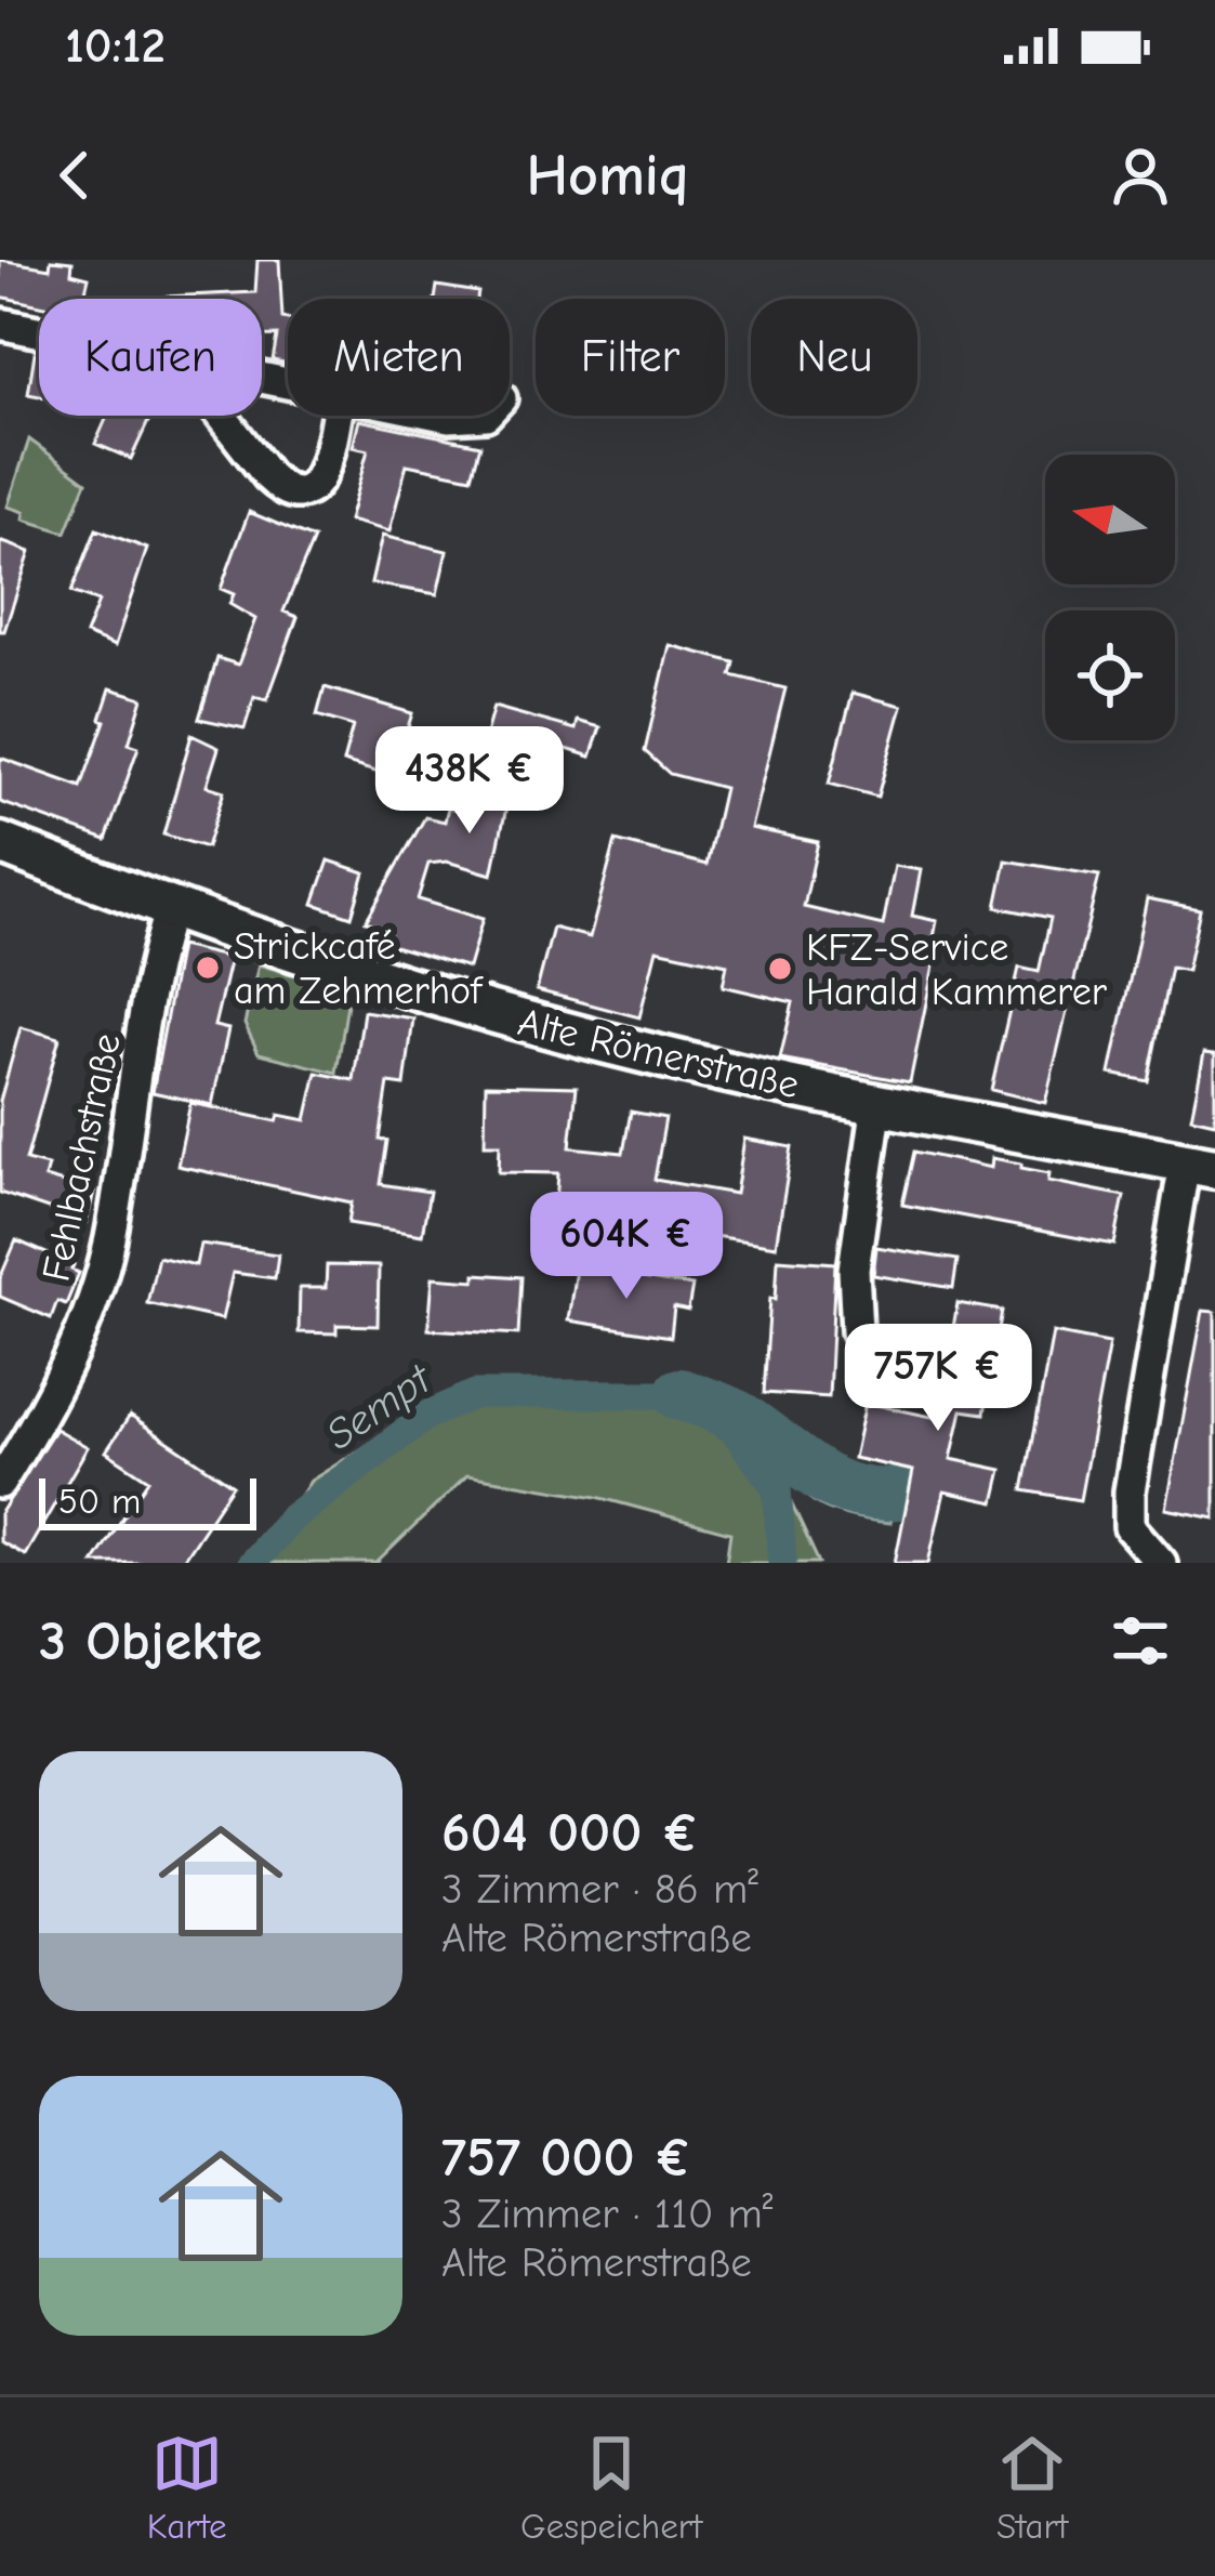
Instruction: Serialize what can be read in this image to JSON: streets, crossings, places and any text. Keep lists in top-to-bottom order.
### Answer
{
  "streets": {
    "main road": ["Alte Römerstraße"],
    "street": ["Fehlbachstraße"]
  },
  "crossings": [
    ["Alte Römerstraße", "Fehlbachstraße"]
  ],
  "water": ["Sempt"],
  "places": ["Strickcafé am Zehmerhof", "KFZ-Service Harald Kammerer"],
  "scale_bar": "50 m",
  "north": "left",
  "page": {
    "status": "10:12",
    "header": "Homiq",
    "chip": [
      "Kaufen",
      "Mieten",
      "Filter",
      "Neu"
    ],
    "price": ["438K €", "604K €", "757K €"],
    "scale": "50 m",
    "heading": "3 Objekte",
    "list": [
      {
        "name": "604 000 €",
        "note": "3 Zimmer · 86 m² · Alte Römerstraße"
      },
      {
        "name": "757 000 €",
        "note": "3 Zimmer · 110 m² · Alte Römerstraße"
      }
    ],
    "tabs": ["Karte", "Gespeichert", "Start"]
  }
}
